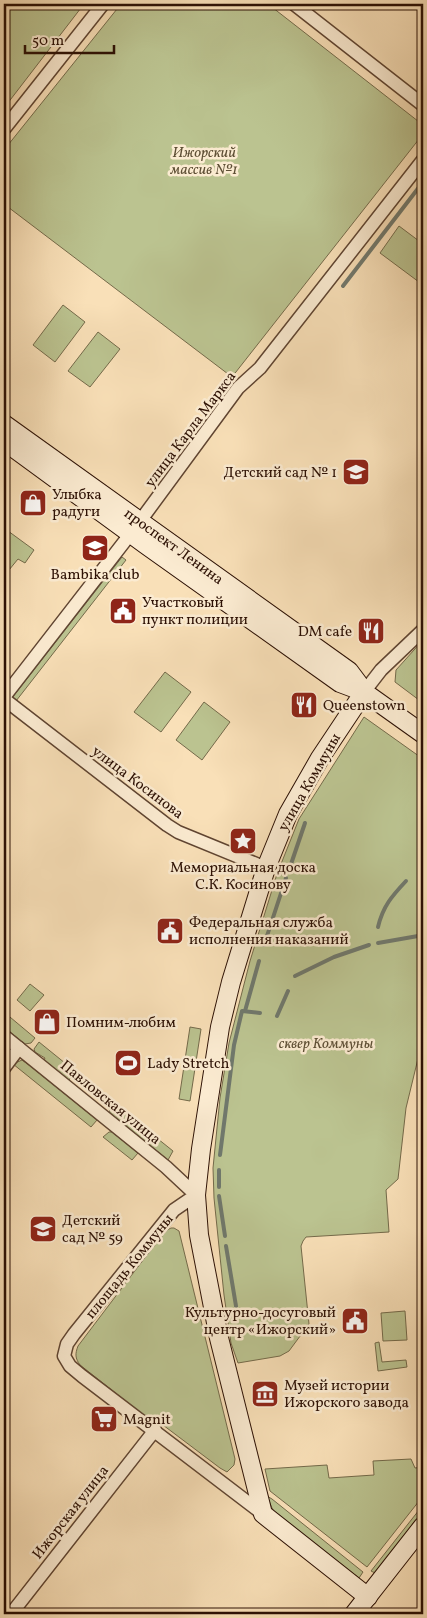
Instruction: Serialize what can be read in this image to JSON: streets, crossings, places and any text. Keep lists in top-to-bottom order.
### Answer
{
  "streets": {
    "street": [
      "улица Карла Маркса",
      "проспект Ленина",
      "улица Косинова",
      "улица Коммуны",
      "Павловская улица",
      "площадь Коммуны",
      "Ижорская улица"
    ]
  },
  "crossings": [
    ["улица Карла Маркса", "проспект Ленина"],
    ["улица Карла Маркса", "улица Косинова"],
    ["проспект Ленина", "улица Коммуны"],
    ["улица Косинова", "улица Коммуны"],
    ["улица Коммуны", "Павловская улица"],
    ["улица Коммуны", "площадь Коммуны"],
    ["Павловская улица", "площадь Коммуны"],
    ["площадь Коммуны", "Ижорская улица"]
  ],
  "parks": ["Ижорский массив №1", "сквер Коммуны"],
  "places": {
    "school or university": ["Детский сад № 1", "Bambika club", "Детский сад № 59"],
    "shop": ["Улыбка радуги", "Помним-любим"],
    "public building": ["Участковый пункт полиции", "Федеральная служба исполнения наказаний", "Культурно-досуговый центр «Ижорский»"],
    "restaurant": ["DM cafe", "Queenstown"],
    "place": ["Мемориальная доска С.К. Косинову"],
    "sports": ["Lady Stretch"],
    "museum": ["Музей истории Ижорского завода"],
    "supermarket": ["Magnit"]
  },
  "scale_bar": "50 m"
}
